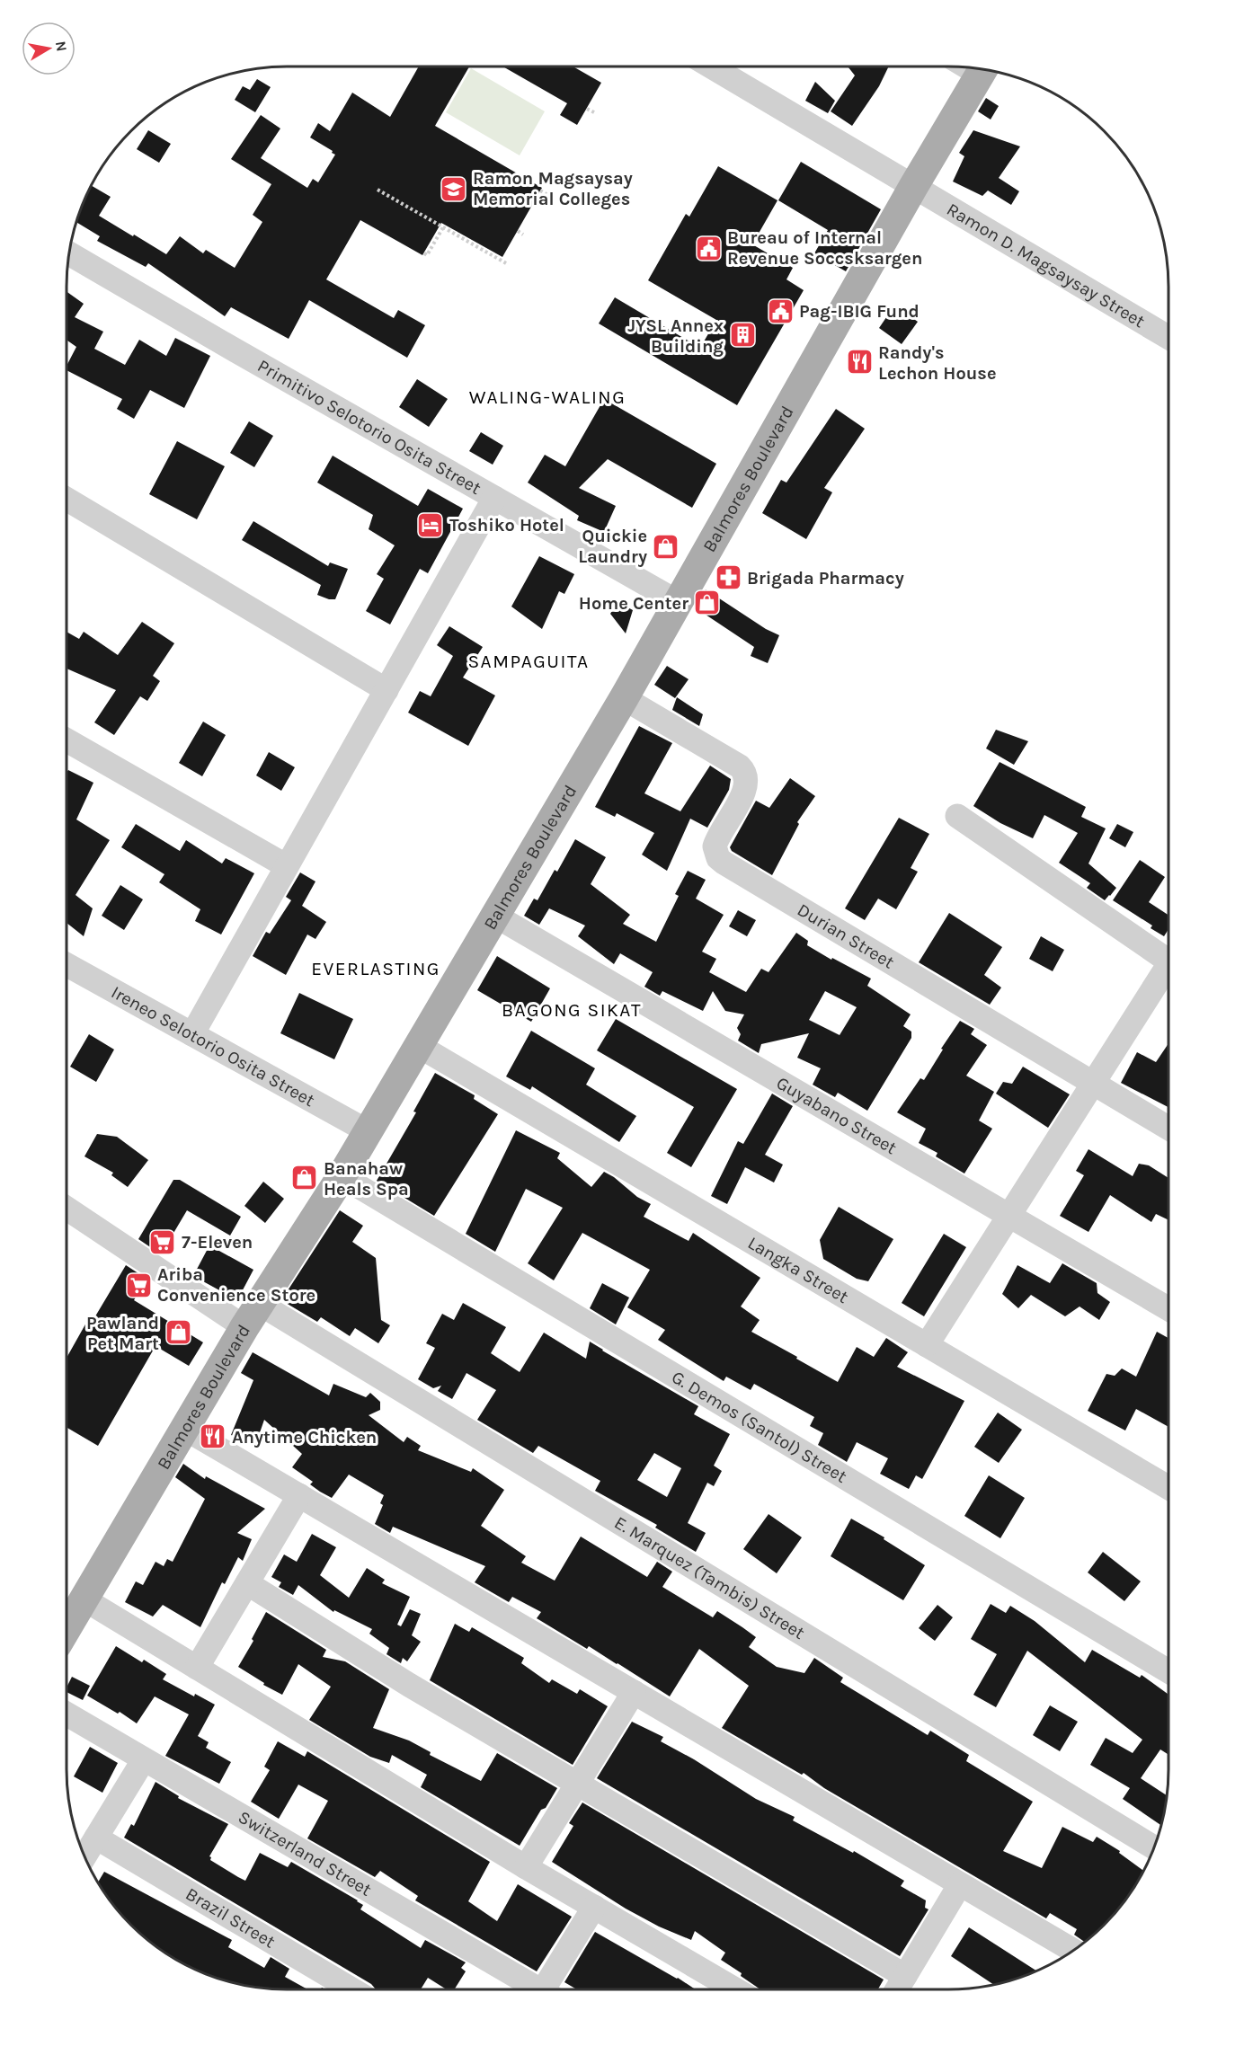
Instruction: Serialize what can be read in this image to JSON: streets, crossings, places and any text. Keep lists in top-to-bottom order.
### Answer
{
  "streets": {
    "main road": ["Balmores Boulevard"],
    "street": [
      "Ramon D. Magsaysay Street",
      "Primitivo Selotorio Osita Street",
      "Durian Street",
      "Ireneo Selotorio Osita Street",
      "Guyabano Street",
      "Langka Street",
      "G. Demos (Santol) Street",
      "E. Marquez (Tambis) Street",
      "Switzerland Street",
      "Brazil Street"
    ]
  },
  "crossings": [
    ["Ramon D. Magsaysay Street", "Balmores Boulevard"],
    ["Primitivo Selotorio Osita Street", "Balmores Boulevard"],
    ["Balmores Boulevard", "Durian Street"],
    ["Balmores Boulevard", "Ireneo Selotorio Osita Street"],
    ["Balmores Boulevard", "Guyabano Street"],
    ["Balmores Boulevard", "Langka Street"],
    ["Balmores Boulevard", "G. Demos (Santol) Street"],
    ["Balmores Boulevard", "E. Marquez (Tambis) Street"]
  ],
  "districts": [
    "WALING-WALING",
    "SAMPAGUITA",
    "EVERLASTING",
    "BAGONG SIKAT"
  ],
  "places": {
    "school or university": ["Ramon Magsaysay Memorial Colleges"],
    "public building": ["Bureau of Internal Revenue Soccsksargen", "Pag-IBIG Fund"],
    "building": ["JYSL Annex Building"],
    "restaurant": ["Randy's Lechon House", "Anytime Chicken"],
    "hotel": ["Toshiko Hotel"],
    "shop": [
      "Quickie Laundry",
      "Home Center",
      "Banahaw Heals Spa",
      "Pawland Pet Mart"
    ],
    "pharmacy": ["Brigada Pharmacy"],
    "supermarket": ["7-Eleven", "Ariba Convenience Store"]
  },
  "north": "right"
}
